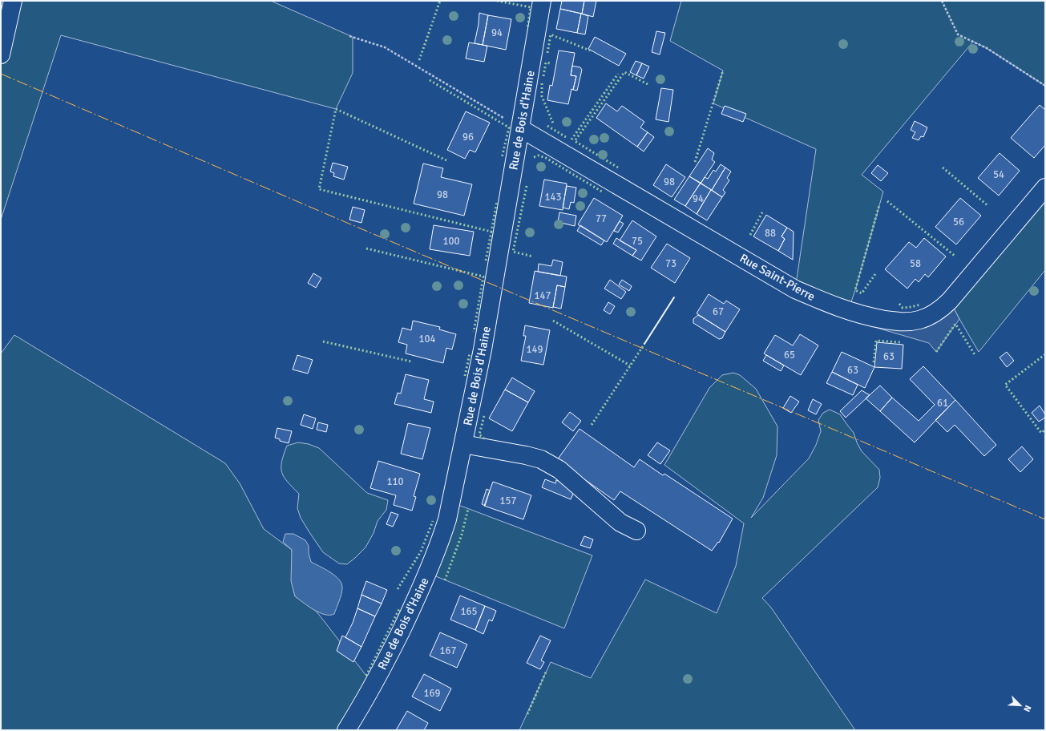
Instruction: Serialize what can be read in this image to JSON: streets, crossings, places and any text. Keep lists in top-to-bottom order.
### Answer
{
  "streets": {
    "street": ["Rue de Bois d'Haine", "Rue Saint-Pierre"]
  },
  "crossings": [
    ["Rue de Bois d'Haine", "Rue Saint-Pierre"]
  ],
  "house_numbers": [
    "94",
    "96",
    "54",
    "98",
    "98",
    "143",
    "94",
    "77",
    "56",
    "88",
    "100",
    "75",
    "73",
    "58",
    "147",
    "67",
    "104",
    "149",
    "65",
    "63",
    "63",
    "61",
    "110",
    "157",
    "165",
    "167",
    "169"
  ],
  "north": "bottom right"
}
